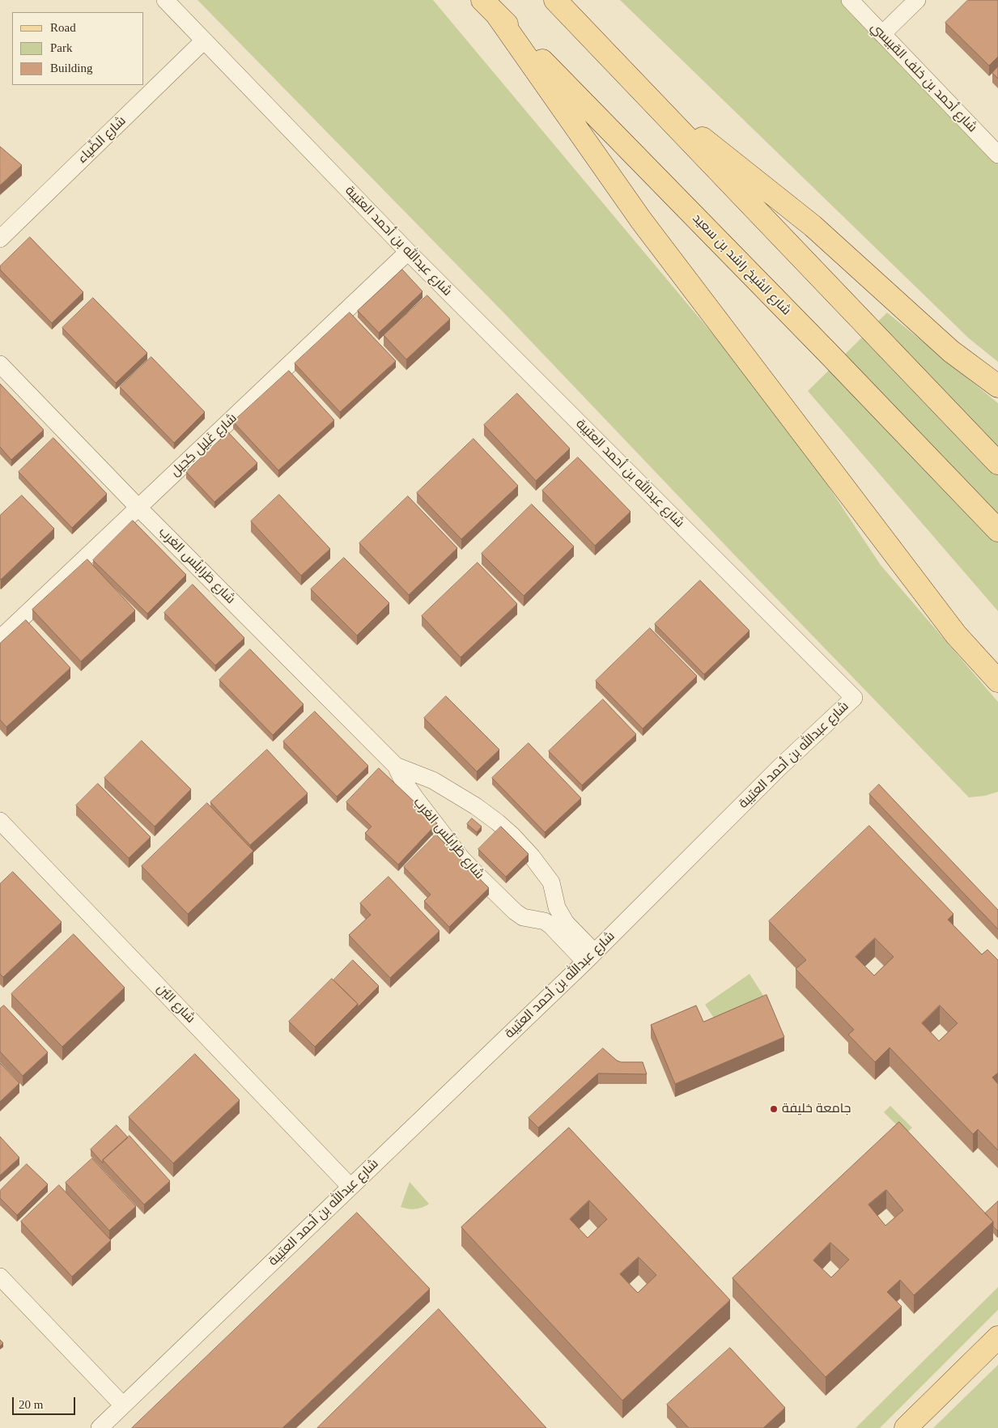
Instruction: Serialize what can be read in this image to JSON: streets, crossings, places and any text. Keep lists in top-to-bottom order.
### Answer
{
  "streets": {
    "main road": ["شارع الشيخ راشد بن سعيد"],
    "street": [
      "شارع أحمد بن خلف القبيسي",
      "شارع الضِّياء",
      "شارع عبدالله بن أحمد العتيبة",
      "شارع غَلِيل كِحِيل",
      "شارع طَرابلُس الغرب",
      "شارع البُن"
    ]
  },
  "crossings": [
    ["شارع الضِّياء", "شارع عبدالله بن أحمد العتيبة"],
    ["شارع عبدالله بن أحمد العتيبة", "شارع غَلِيل كِحِيل"],
    ["شارع عبدالله بن أحمد العتيبة", "شارع طَرابلُس الغرب"],
    ["شارع عبدالله بن أحمد العتيبة", "شارع البُن"],
    ["شارع غَلِيل كِحِيل", "شارع طَرابلُس الغرب"]
  ],
  "places": ["جامعة خليفة"],
  "legend": ["Road", "Park", "Building"],
  "scale_bar": "20 m"
}
